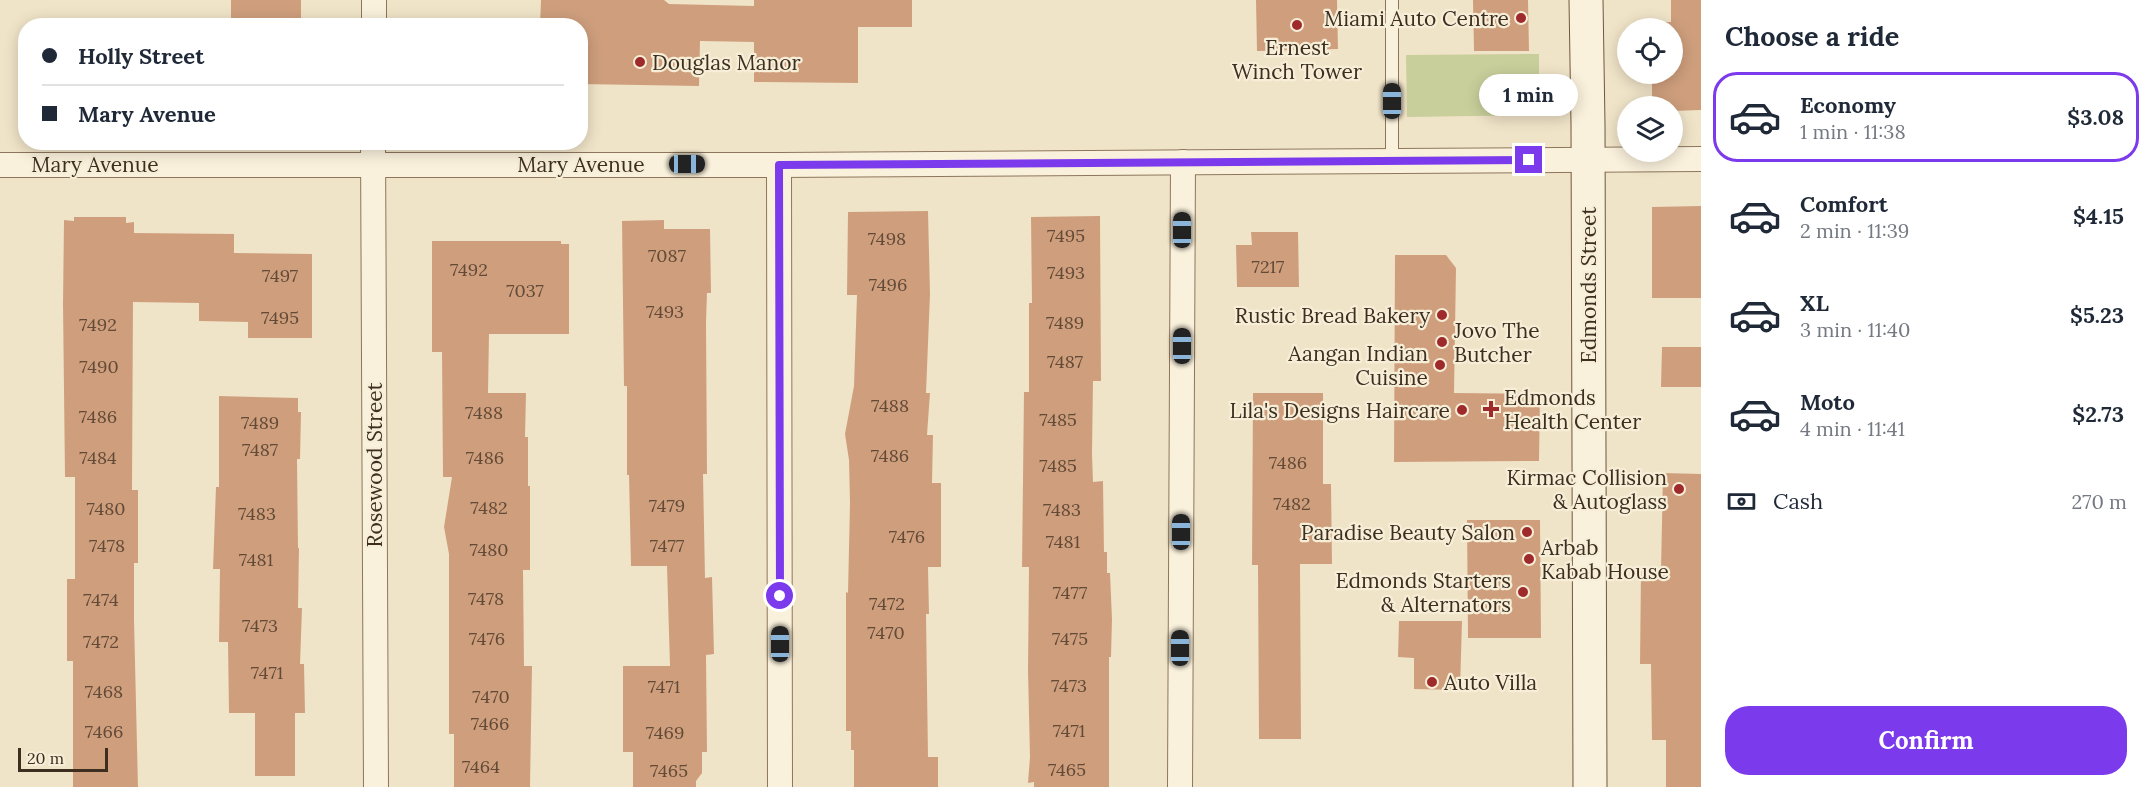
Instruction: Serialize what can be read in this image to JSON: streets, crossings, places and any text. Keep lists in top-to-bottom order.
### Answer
{
  "streets": {
    "street": ["Mary Avenue", "Edmonds Street", "Rosewood Street"]
  },
  "crossings": [
    ["Mary Avenue", "Edmonds Street"],
    ["Mary Avenue", "Rosewood Street"]
  ],
  "places": {
    "other": [
      "Miami Auto Centre",
      "Ernest Winch Tower",
      "Douglas Manor",
      "Rustic Bread Bakery",
      "Jovo The Butcher",
      "Aangan Indian Cuisine",
      "Lila's Designs Haircare",
      "Kirmac Collision & Autoglass",
      "Paradise Beauty Salon",
      "Arbab Kabab House",
      "Edmonds Starters & Alternators",
      "Auto Villa"
    ],
    "health": ["Edmonds Health Center"]
  },
  "house_numbers": [
    "7495",
    "7498",
    "7087",
    "7217",
    "7492",
    "7493",
    "7497",
    "7496",
    "7037",
    "7493",
    "7495",
    "7489",
    "7492",
    "7487",
    "7490",
    "7488",
    "7488",
    "7486",
    "7485",
    "7489",
    "7487",
    "7486",
    "7484",
    "7486",
    "7486",
    "7485",
    "7482",
    "7479",
    "7482",
    "7480",
    "7483",
    "7483",
    "7476",
    "7481",
    "7478",
    "7477",
    "7480",
    "7481",
    "7477",
    "7478",
    "7474",
    "7472",
    "7473",
    "7470",
    "7476",
    "7475",
    "7472",
    "7471",
    "7473",
    "7471",
    "7468",
    "7470",
    "7466",
    "7471",
    "7466",
    "7469",
    "7464",
    "7465",
    "7465"
  ],
  "scale_bar": "20 m",
  "page": {
    "heading": "Choose a ride",
    "banner": ["Holly Street", "Mary Avenue"],
    "list": [
      {
        "name": "Economy",
        "note": "1 min · 11:38",
        "value": "$3.08"
      },
      {
        "name": "Comfort",
        "note": "2 min · 11:39",
        "value": "$4.15"
      },
      {
        "name": "XL",
        "note": "3 min · 11:40",
        "value": "$5.23"
      },
      {
        "name": "Moto",
        "note": "4 min · 11:41",
        "value": "$2.73"
      }
    ],
    "bubble": "1 min",
    "pay": ["Cash", "270 m"],
    "buttons": "Confirm",
    "scale": "20 m"
  }
}
